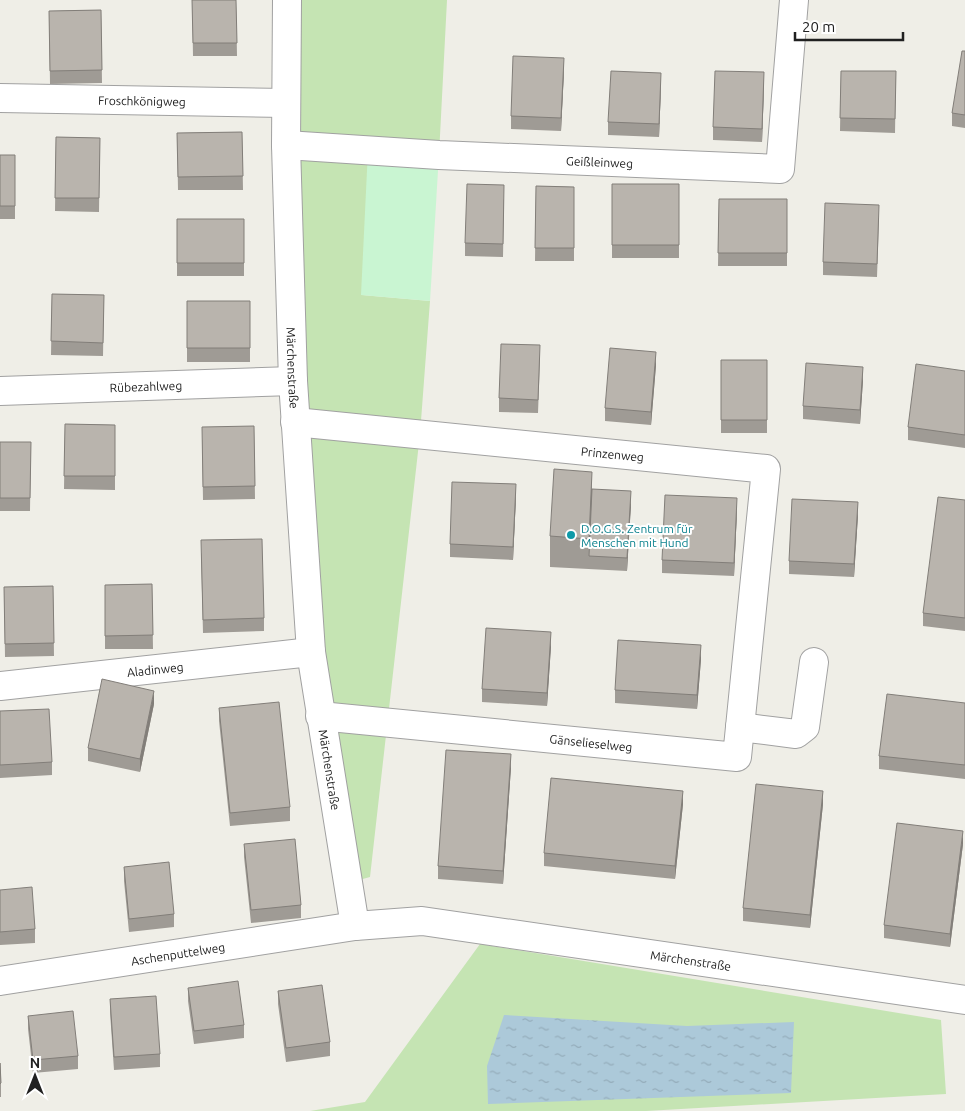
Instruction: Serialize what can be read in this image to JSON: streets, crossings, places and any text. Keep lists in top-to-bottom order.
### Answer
{
  "streets": {
    "street": [
      "Froschkönigweg",
      "Geißleinweg",
      "Märchenstraße",
      "Rübezahlweg",
      "Prinzenweg",
      "Aladinweg",
      "Gänselieselweg",
      "Aschenputtelweg"
    ]
  },
  "crossings": [
    ["Froschkönigweg", "Märchenstraße"],
    ["Geißleinweg", "Märchenstraße"],
    ["Märchenstraße", "Rübezahlweg"],
    ["Märchenstraße", "Prinzenweg"],
    ["Märchenstraße", "Aladinweg"],
    ["Märchenstraße", "Gänselieselweg"],
    ["Märchenstraße", "Aschenputtelweg"],
    ["Prinzenweg", "Gänselieselweg"]
  ],
  "places": ["D.O.G.S. Zentrum für Menschen mit Hund"],
  "scale_bar": "20 m",
  "north": "top"
}
